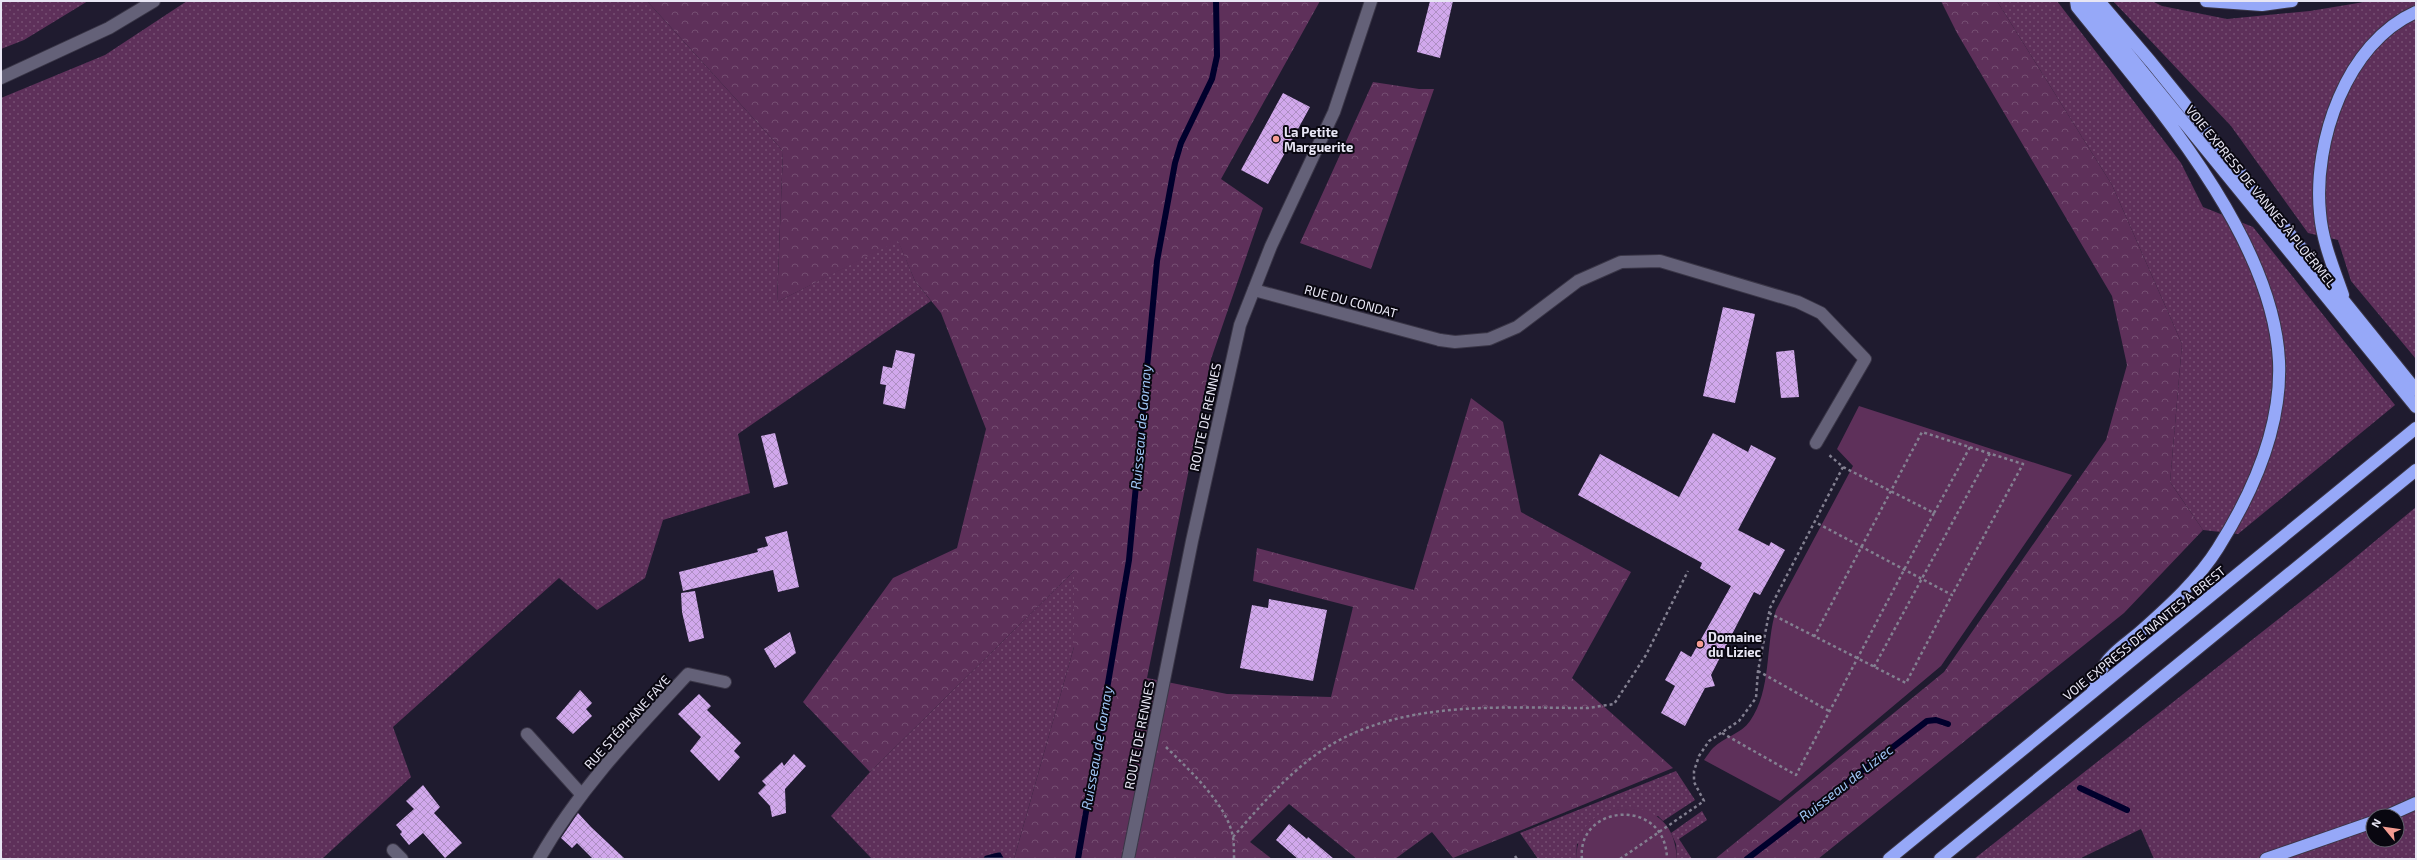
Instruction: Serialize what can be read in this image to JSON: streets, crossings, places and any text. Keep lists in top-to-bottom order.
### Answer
{
  "streets": {
    "highway": ["VOIE EXPRESS DE VANNES À PLOËRMEL", "VOIE EXPRESS DE NANTES À BREST"],
    "main road": ["RUE DU CONDAT", "ROUTE DE RENNES", "RUE STÉPHANE FAYE"]
  },
  "crossings": [
    ["RUE DU CONDAT", "ROUTE DE RENNES"]
  ],
  "water": ["Ruisseau de Gornay", "Ruisseau de Liziec"],
  "places": ["La Petite Marguerite", "Domaine du Liziec"],
  "north": "top left"
}
